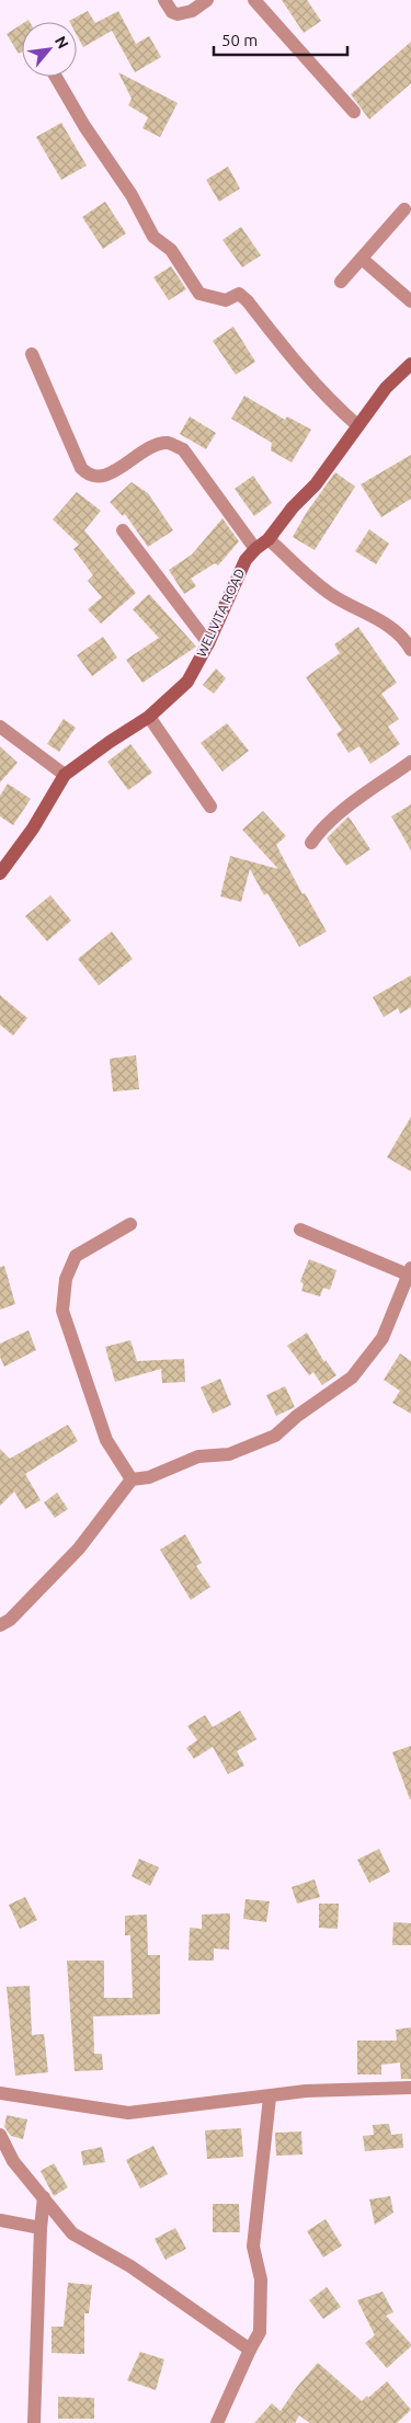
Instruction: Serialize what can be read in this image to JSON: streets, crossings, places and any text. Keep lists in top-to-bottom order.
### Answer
{
  "streets": {
    "street": ["WELIVITA ROAD"]
  },
  "scale_bar": "50 m",
  "north": "top right"
}
